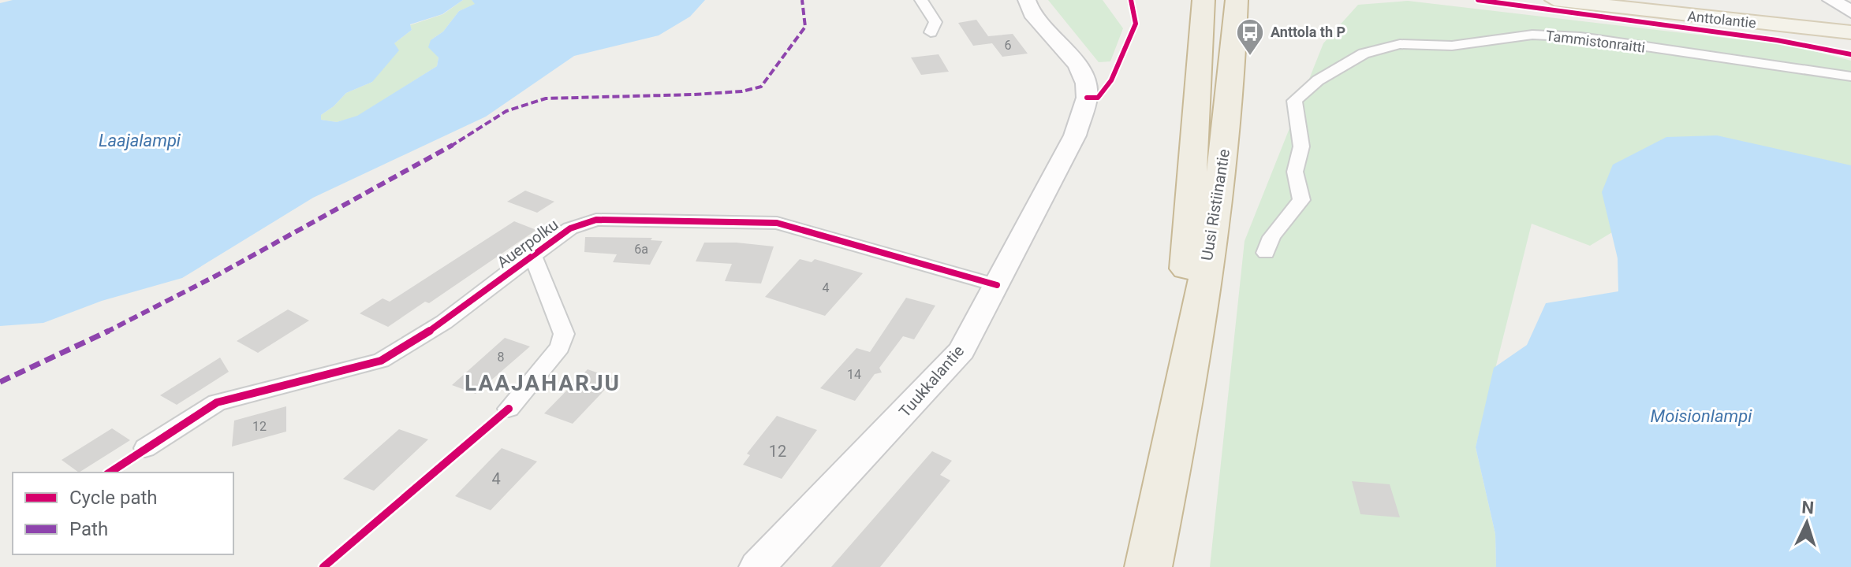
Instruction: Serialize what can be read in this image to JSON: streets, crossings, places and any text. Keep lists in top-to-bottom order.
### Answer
{
  "streets": {
    "highway": ["Uusi Ristiinantie"],
    "main road": ["Anttolantie"],
    "street": ["Tammistonraitti", "Auerpolku", "Tuukkalantie"]
  },
  "crossings": [
    ["Auerpolku", "Tuukkalantie"]
  ],
  "districts": ["LAAJAHARJU"],
  "water": ["Laajalampi", "Moisionlampi"],
  "places": {
    "bus stop": ["Anttola th P"]
  },
  "house_numbers": [
    "6",
    "6a",
    "4",
    "8",
    "14",
    "12",
    "12",
    "4"
  ],
  "legend": ["Cycle path", "Path"],
  "north": "top"
}
